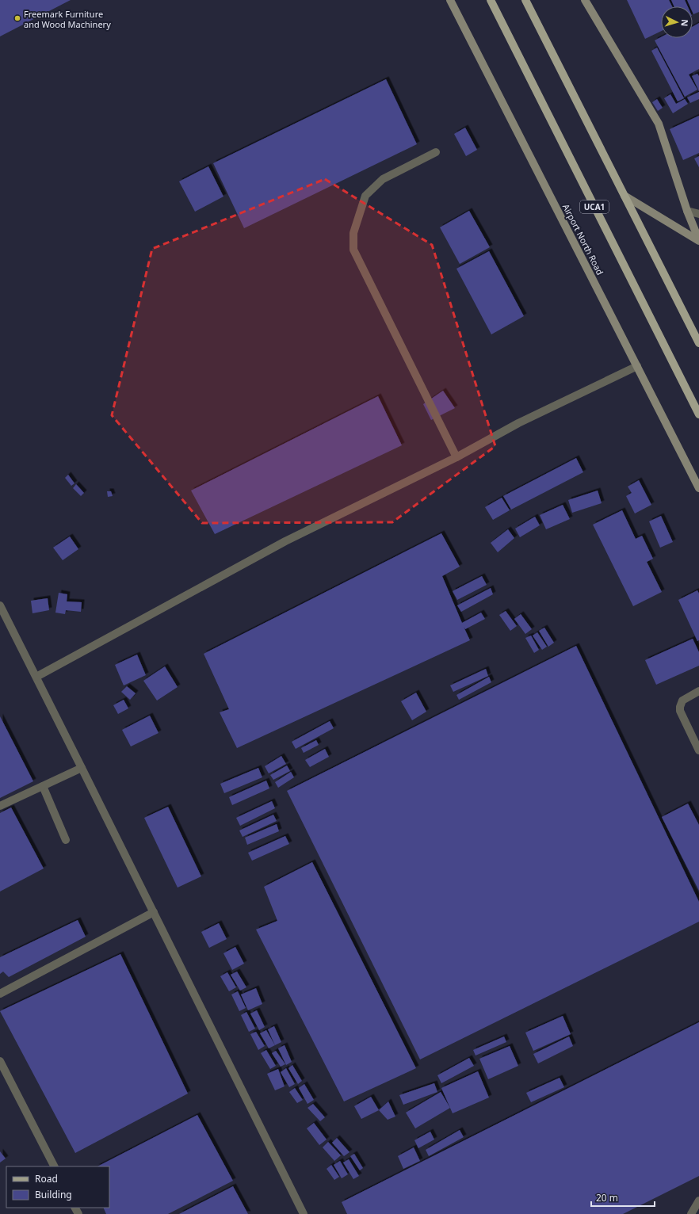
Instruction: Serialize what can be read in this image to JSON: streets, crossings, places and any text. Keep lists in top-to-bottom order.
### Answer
{
  "streets": {
    "main road": ["UCA1", "Airport North Road"]
  },
  "places": ["Freemark Furniture and Wood Machinery"],
  "legend": ["Road", "Building"],
  "scale_bar": "20 m",
  "north": "right"
}
